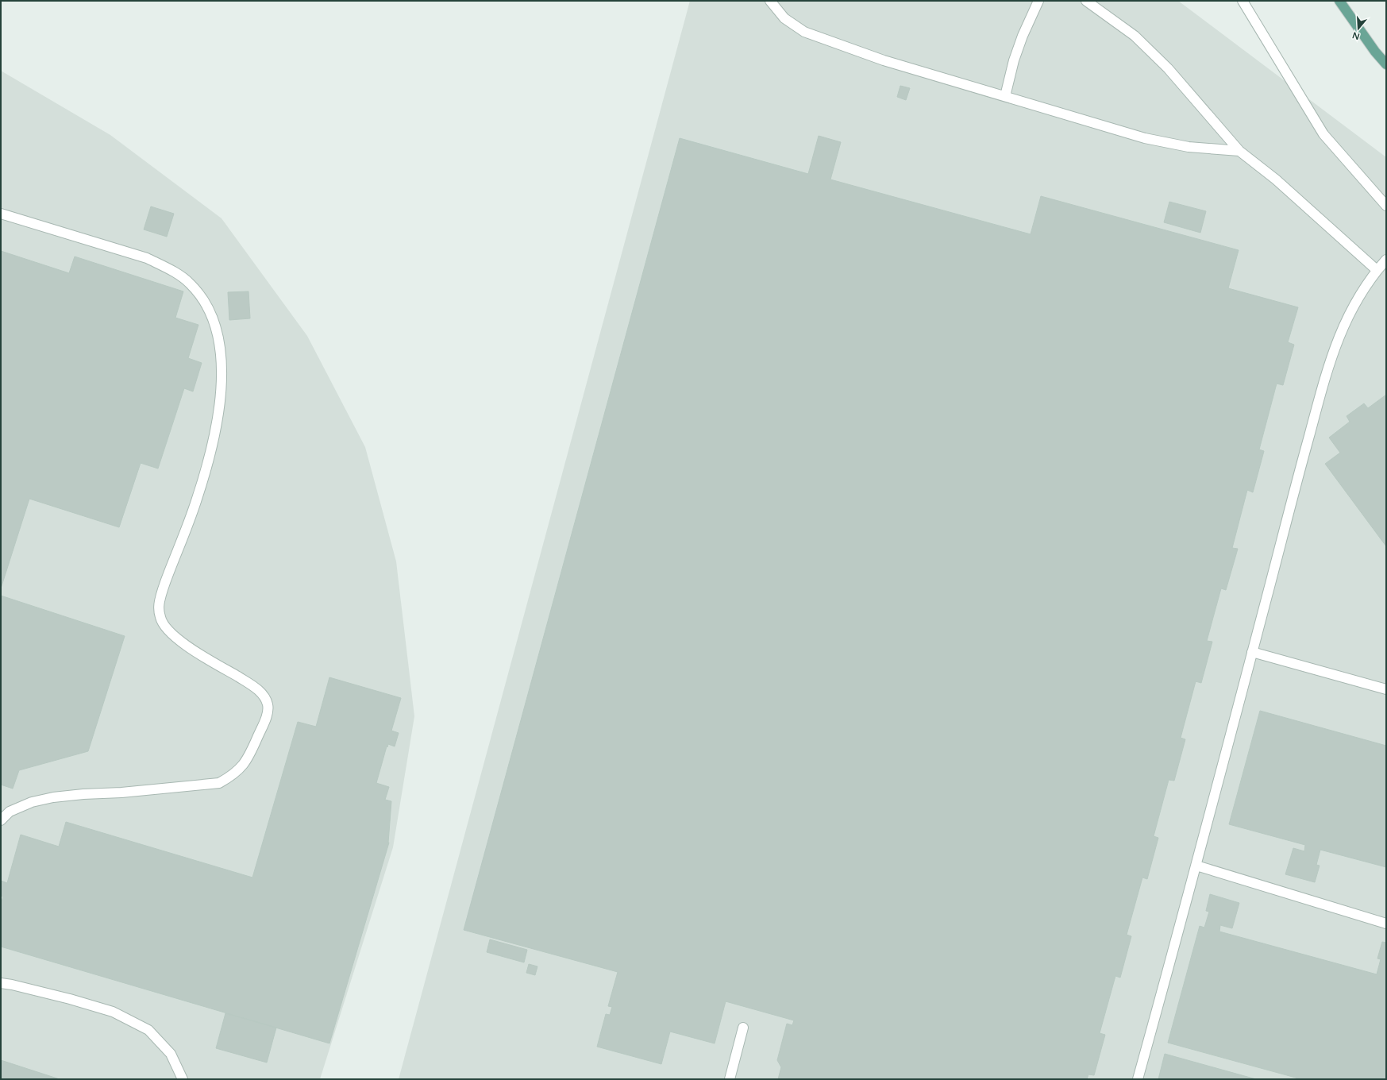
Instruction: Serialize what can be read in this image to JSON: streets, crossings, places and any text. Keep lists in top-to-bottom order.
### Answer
{
  "north": "bottom"
}
